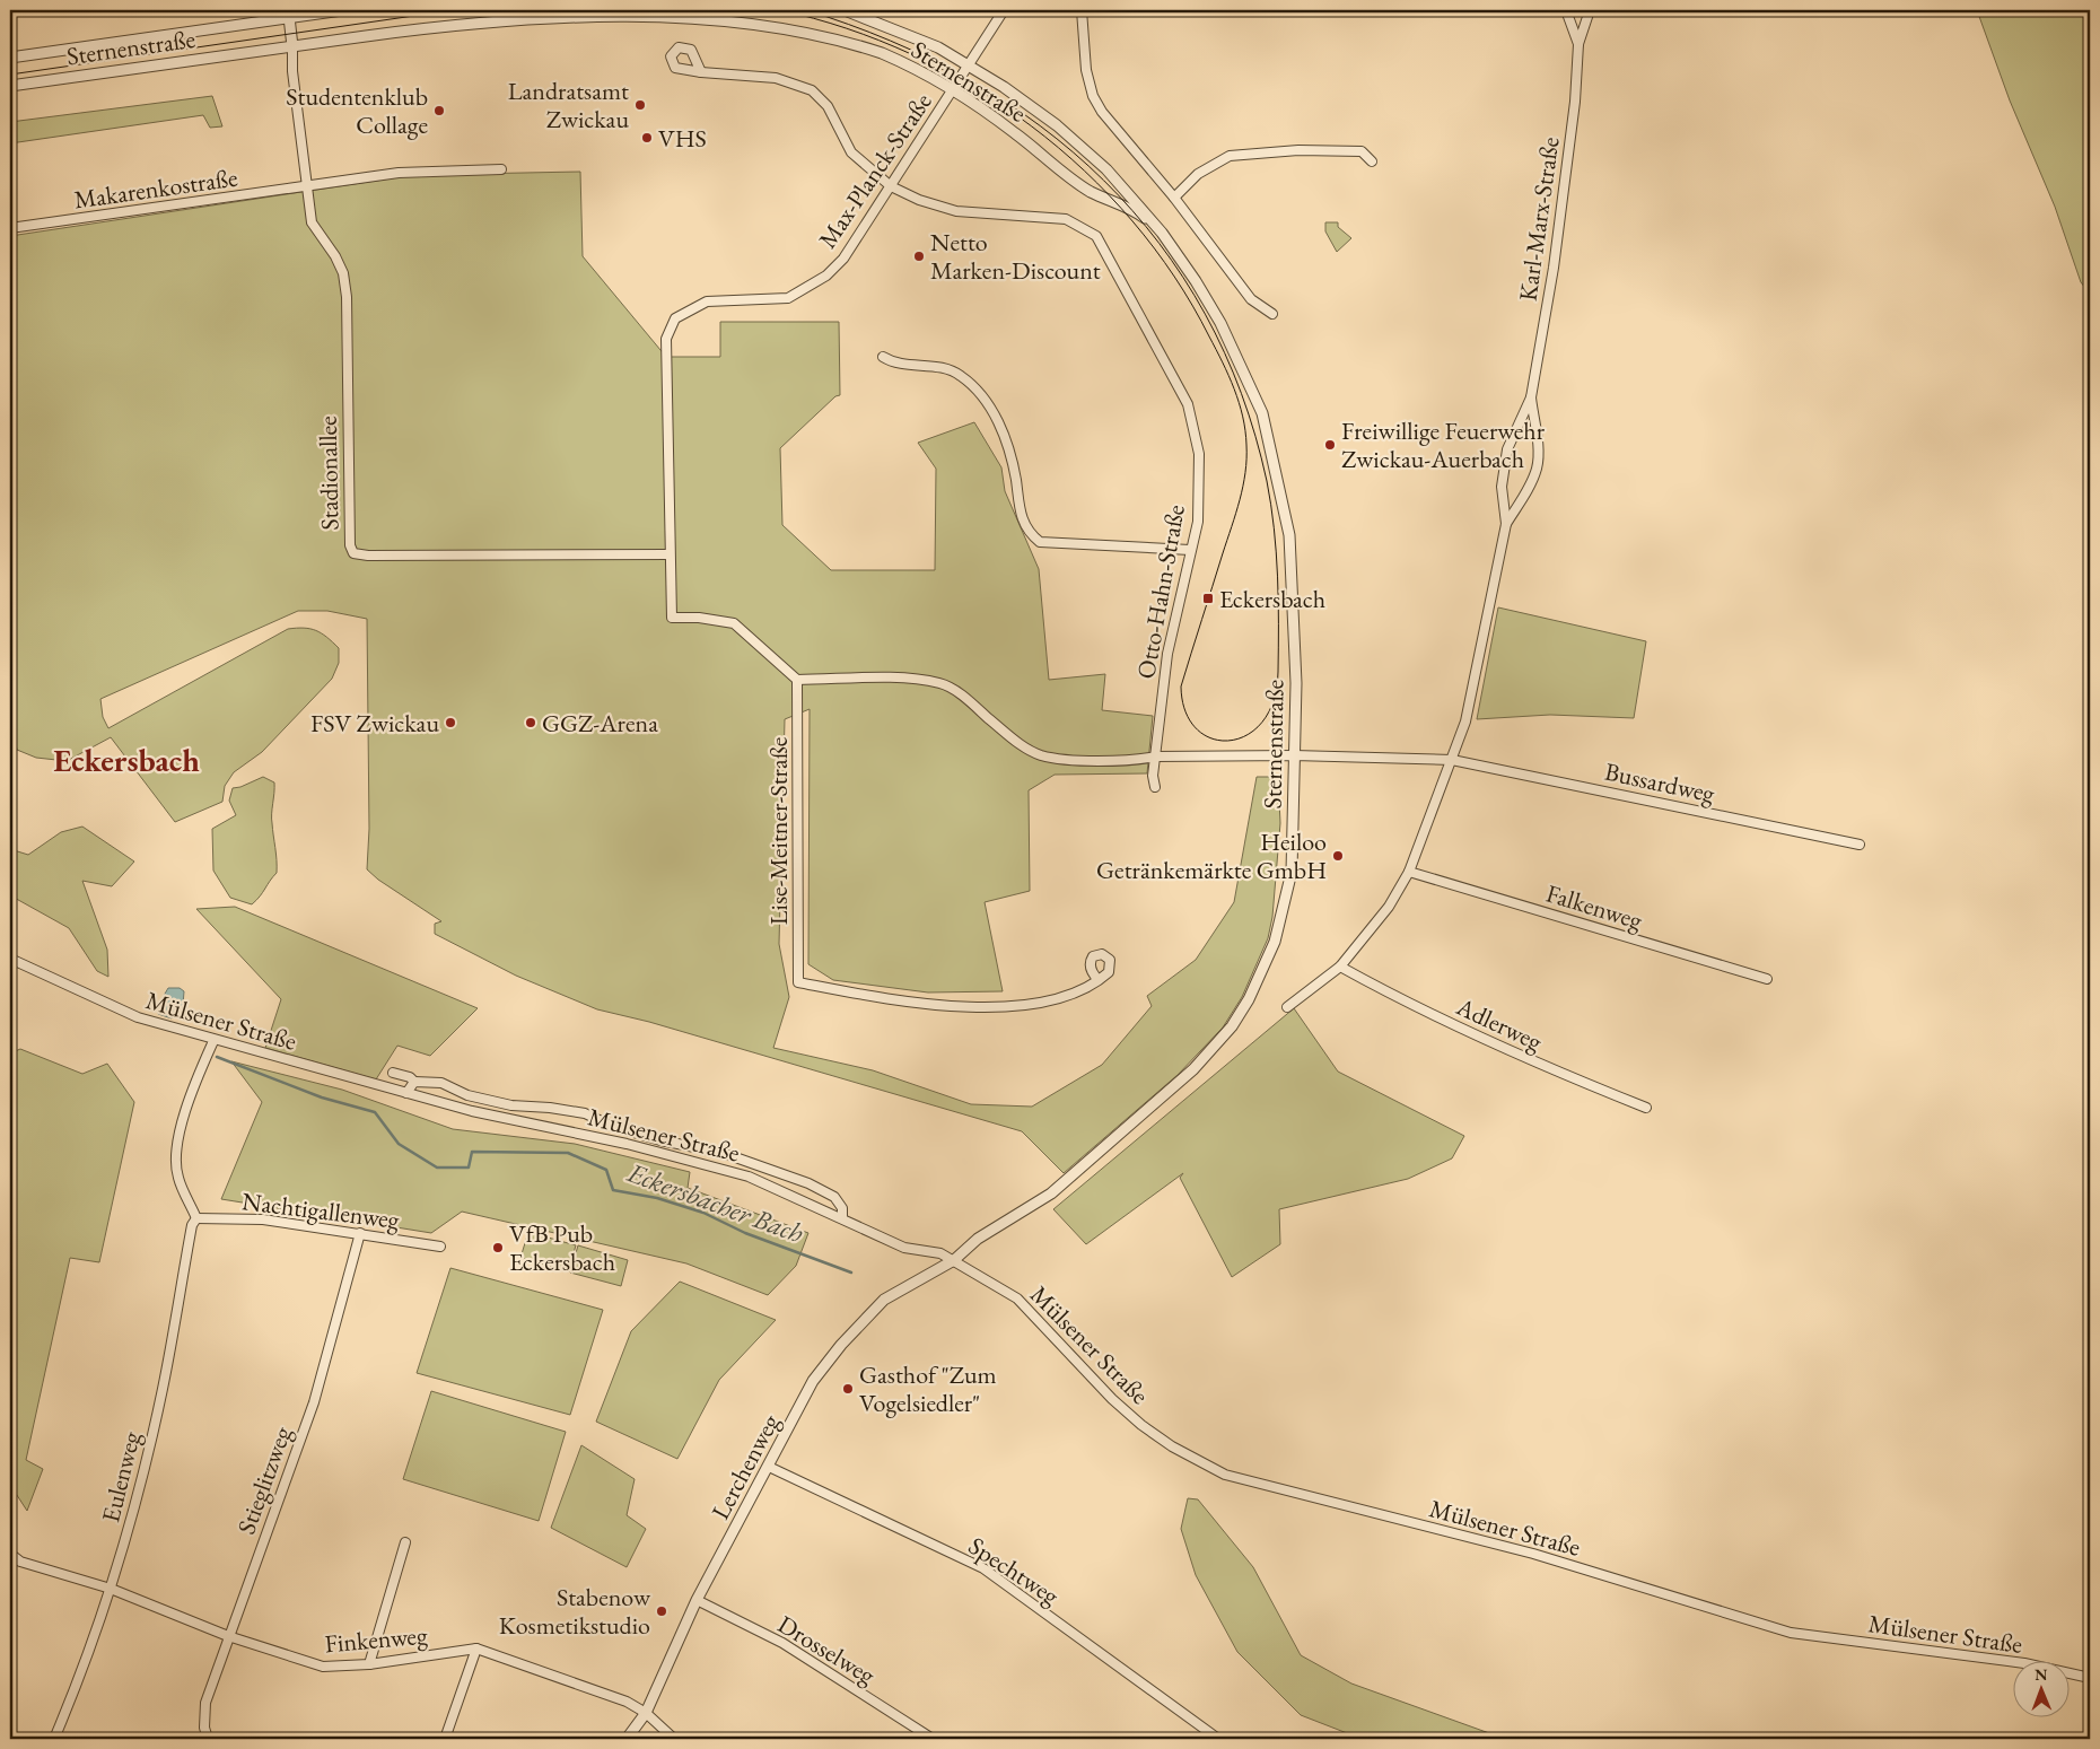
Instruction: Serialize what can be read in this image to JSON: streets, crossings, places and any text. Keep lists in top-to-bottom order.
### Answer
{
  "streets": {
    "street": [
      "Sternenstraße",
      "Max-Planck-Straße",
      "Makarenkostraße",
      "Karl-Marx-Straße",
      "Stadionallee",
      "Otto-Hahn-Straße",
      "Bussardweg",
      "Lise-Meitner-Straße",
      "Falkenweg",
      "Mülsener Straße",
      "Adlerweg",
      "Nachtigallenweg",
      "Lerchenweg",
      "Eulenweg",
      "Stieglitzweg",
      "Spechtweg",
      "Finkenweg",
      "Drosselweg"
    ]
  },
  "crossings": [
    ["Sternenstraße", "Max-Planck-Straße"],
    ["Sternenstraße", "Bussardweg"],
    ["Sternenstraße", "Mülsener Straße"],
    ["Sternenstraße", "Lerchenweg"],
    ["Max-Planck-Straße", "Stadionallee"],
    ["Max-Planck-Straße", "Otto-Hahn-Straße"],
    ["Max-Planck-Straße", "Bussardweg"],
    ["Max-Planck-Straße", "Lise-Meitner-Straße"],
    ["Makarenkostraße", "Stadionallee"],
    ["Karl-Marx-Straße", "Bussardweg"],
    ["Karl-Marx-Straße", "Falkenweg"],
    ["Karl-Marx-Straße", "Adlerweg"],
    ["Otto-Hahn-Straße", "Bussardweg"],
    ["Bussardweg", "Lise-Meitner-Straße"],
    ["Mülsener Straße", "Lerchenweg"],
    ["Nachtigallenweg", "Eulenweg"],
    ["Nachtigallenweg", "Stieglitzweg"],
    ["Lerchenweg", "Spechtweg"],
    ["Lerchenweg", "Finkenweg"],
    ["Lerchenweg", "Drosselweg"],
    ["Eulenweg", "Finkenweg"],
    ["Stieglitzweg", "Finkenweg"]
  ],
  "districts": ["Eckersbach"],
  "water": ["Eckersbacher Bach"],
  "places": {
    "other": [
      "Landratsamt Zwickau",
      "Studentenklub Collage",
      "VHS",
      "Netto Marken-Discount",
      "Freiwillige Feuerwehr Zwickau-Auerbach",
      "FSV Zwickau",
      "GGZ-Arena",
      "Heiloo Getränkemärkte GmbH",
      "VfB Pub Eckersbach",
      "Gasthof \"Zum Vogelsiedler\"",
      "Stabenow Kosmetikstudio"
    ],
    "transit": ["Eckersbach"]
  },
  "north": "top"
}
